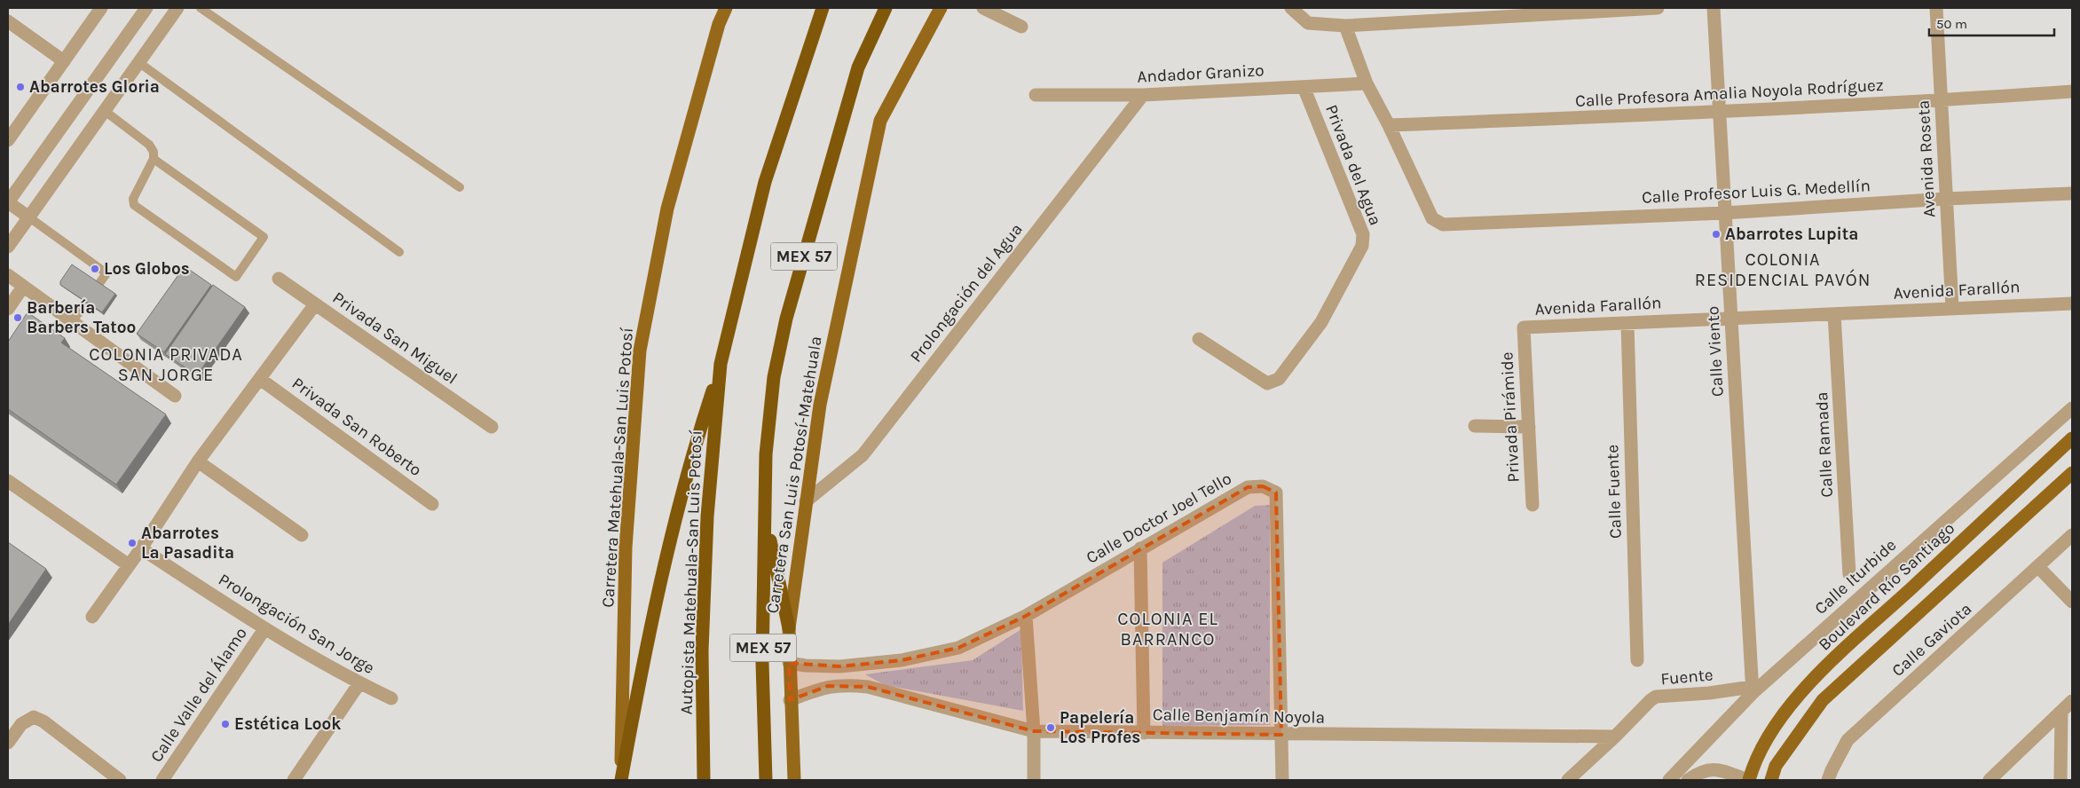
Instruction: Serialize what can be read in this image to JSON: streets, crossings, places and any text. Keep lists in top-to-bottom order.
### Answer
{
  "streets": {
    "highway": ["MEX 57", "Autopista Matehuala-San Luis Potosí"],
    "main road": ["Carretera Matehuala-San Luis Potosí", "Carretera San Luis Potosí-Matehuala", "Boulevard Río Santiago"],
    "street": [
      "Andador Granizo",
      "Calle Profesora Amalia Noyola Rodríguez",
      "Avenida Roseta",
      "Privada del Agua",
      "Calle Profesor Luis G. Medellín",
      "Avenida Farallón",
      "Prolongación del Agua",
      "Privada San Miguel",
      "Calle Viento",
      "Privada Pirámide",
      "Privada San Roberto",
      "Calle Ramada",
      "Calle Fuente",
      "Calle Doctor Joel Tello",
      "Calle Iturbide",
      "Prolongación San Jorge",
      "Calle Gaviota",
      "Fuente",
      "Calle Valle del Álamo",
      "Calle Benjamín Noyola"
    ]
  },
  "crossings": [
    ["Andador Granizo", "Privada del Agua"],
    ["Andador Granizo", "Prolongación del Agua"],
    ["Calle Profesora Amalia Noyola Rodríguez", "Avenida Roseta"],
    ["Calle Profesora Amalia Noyola Rodríguez", "Calle Profesor Luis G. Medellín"],
    ["Calle Profesora Amalia Noyola Rodríguez", "Calle Viento"],
    ["Avenida Roseta", "Calle Profesor Luis G. Medellín"],
    ["Avenida Roseta", "Avenida Farallón"],
    ["Calle Profesor Luis G. Medellín", "Calle Viento"],
    ["Avenida Farallón", "Calle Viento"],
    ["Avenida Farallón", "Privada Pirámide"],
    ["Avenida Farallón", "Calle Ramada"],
    ["Avenida Farallón", "Calle Fuente"],
    ["Prolongación del Agua", "Carretera San Luis Potosí-Matehuala"],
    ["Calle Viento", "Calle Iturbide"],
    ["Calle Viento", "Fuente"],
    ["Carretera San Luis Potosí-Matehuala", "Calle Doctor Joel Tello"],
    ["Carretera San Luis Potosí-Matehuala", "Calle Benjamín Noyola"],
    ["Calle Doctor Joel Tello", "Calle Benjamín Noyola"],
    ["Calle Iturbide", "Fuente"],
    ["Prolongación San Jorge", "Calle Valle del Álamo"],
    ["Fuente", "Calle Benjamín Noyola"]
  ],
  "districts": ["COLONIA RESIDENCIAL PAVÓN", "COLONIA PRIVADA SAN JORGE", "COLONIA EL BARRANCO"],
  "places": [
    "Abarrotes Gloria",
    "Abarrotes Lupita",
    "Los Globos",
    "Barbería Barbers Tatoo",
    "Abarrotes La Pasadita",
    "Estética Look",
    "Papelería Los Profes"
  ],
  "scale_bar": "50 m"
}
